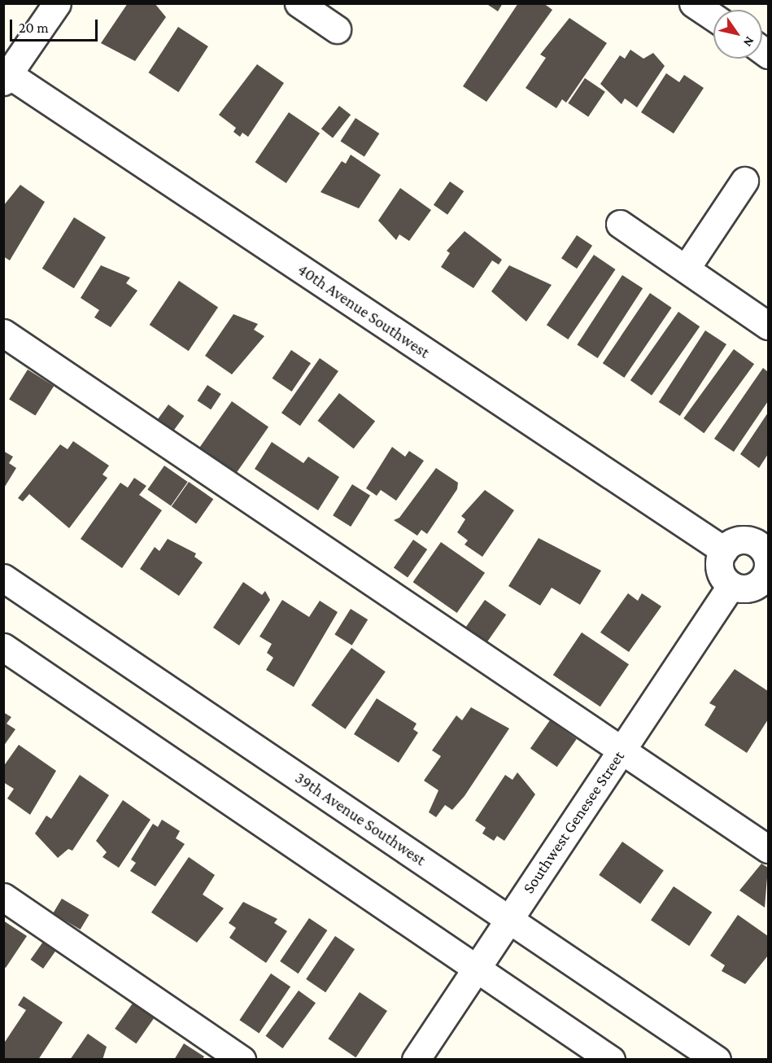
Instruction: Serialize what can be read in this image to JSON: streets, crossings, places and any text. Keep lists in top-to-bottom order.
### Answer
{
  "streets": {
    "street": ["40th Avenue Southwest", "39th Avenue Southwest", "Southwest Genesee Street"]
  },
  "crossings": [
    ["40th Avenue Southwest", "Southwest Genesee Street"],
    ["39th Avenue Southwest", "Southwest Genesee Street"]
  ],
  "scale_bar": "20 m",
  "north": "bottom right"
}
